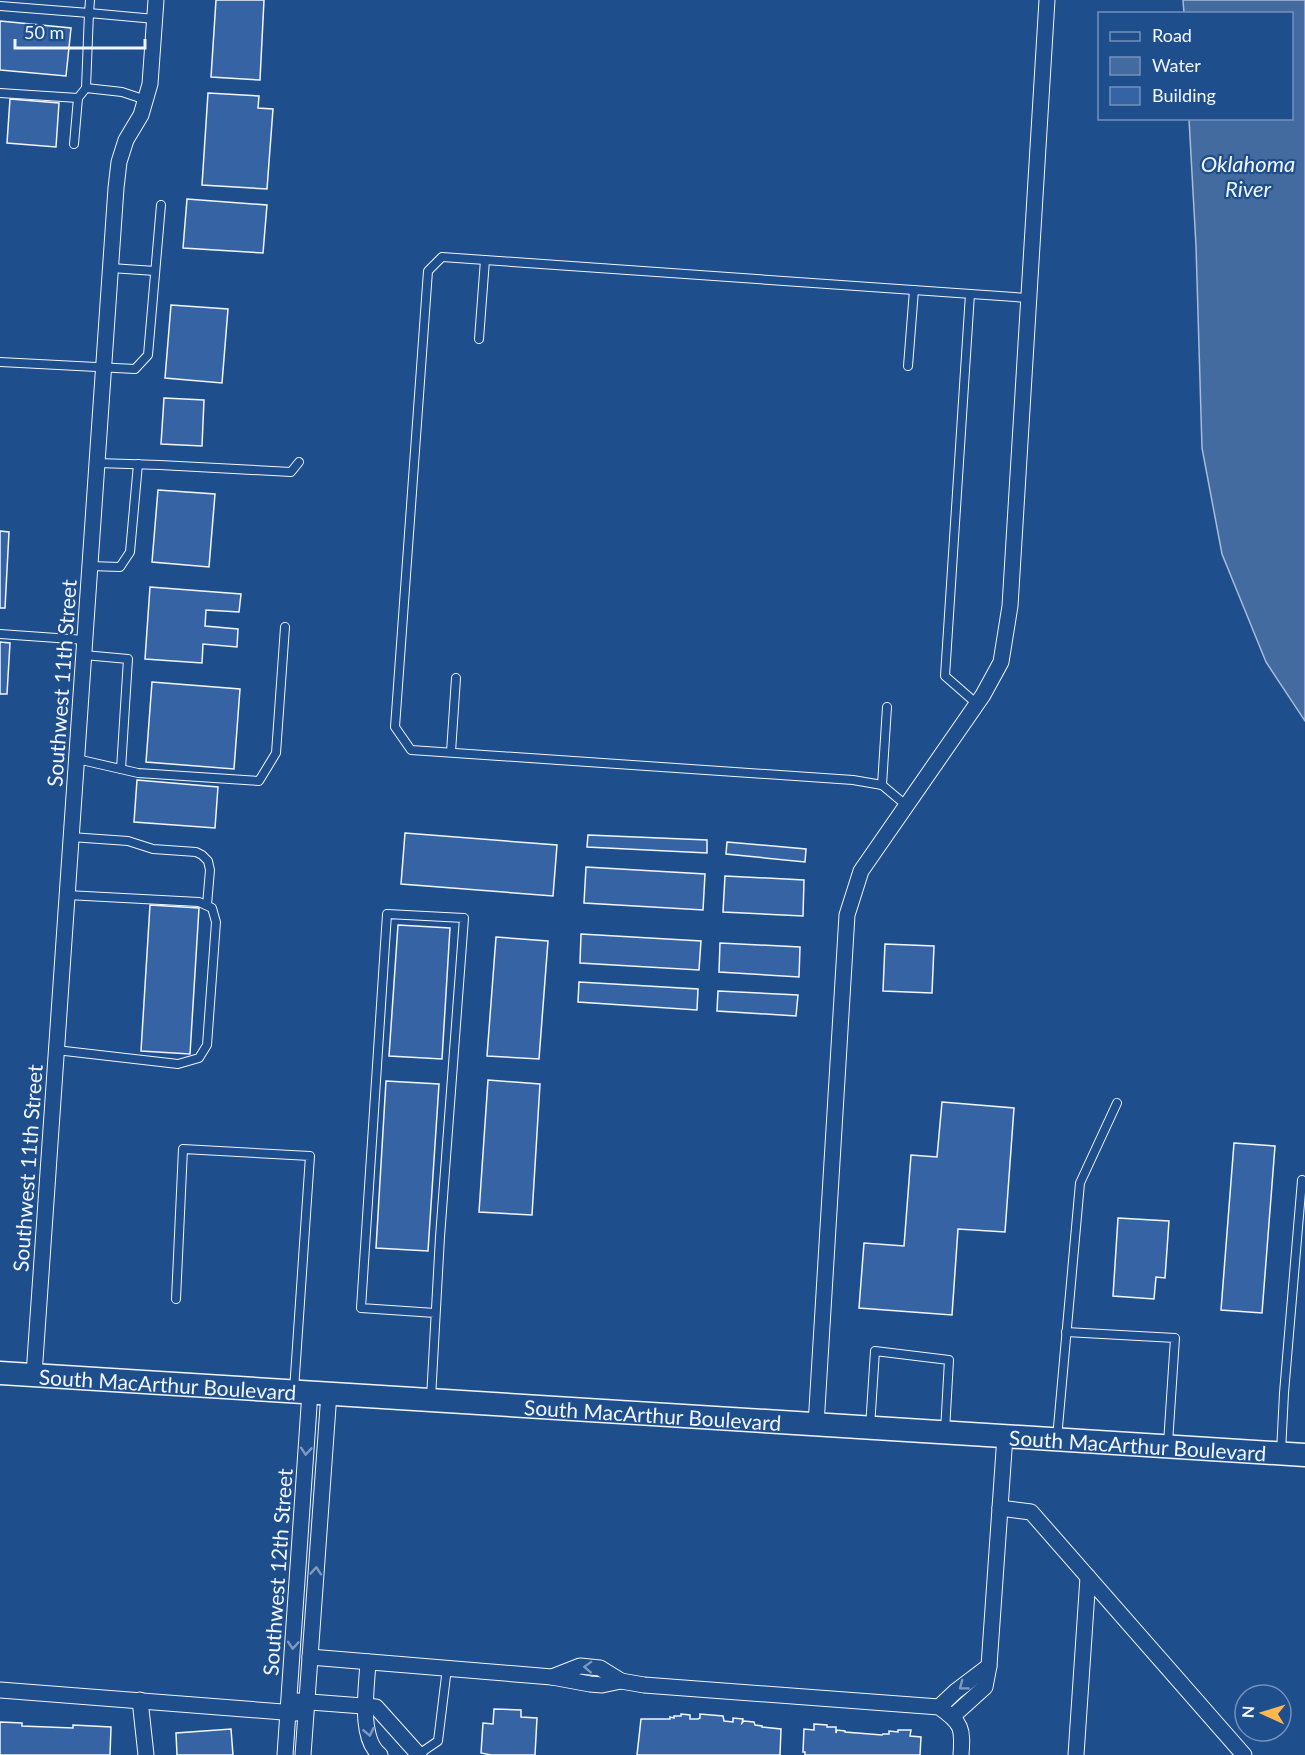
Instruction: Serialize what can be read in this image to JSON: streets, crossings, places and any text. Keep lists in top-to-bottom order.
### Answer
{
  "streets": {
    "main road": ["South MacArthur Boulevard"],
    "street": ["Southwest 11th Street", "Southwest 12th Street"]
  },
  "crossings": [
    ["Southwest 11th Street", "South MacArthur Boulevard"],
    ["South MacArthur Boulevard", "Southwest 12th Street"]
  ],
  "water": ["Oklahoma River"],
  "legend": ["Road", "Water", "Building"],
  "scale_bar": "50 m",
  "north": "left"
}
